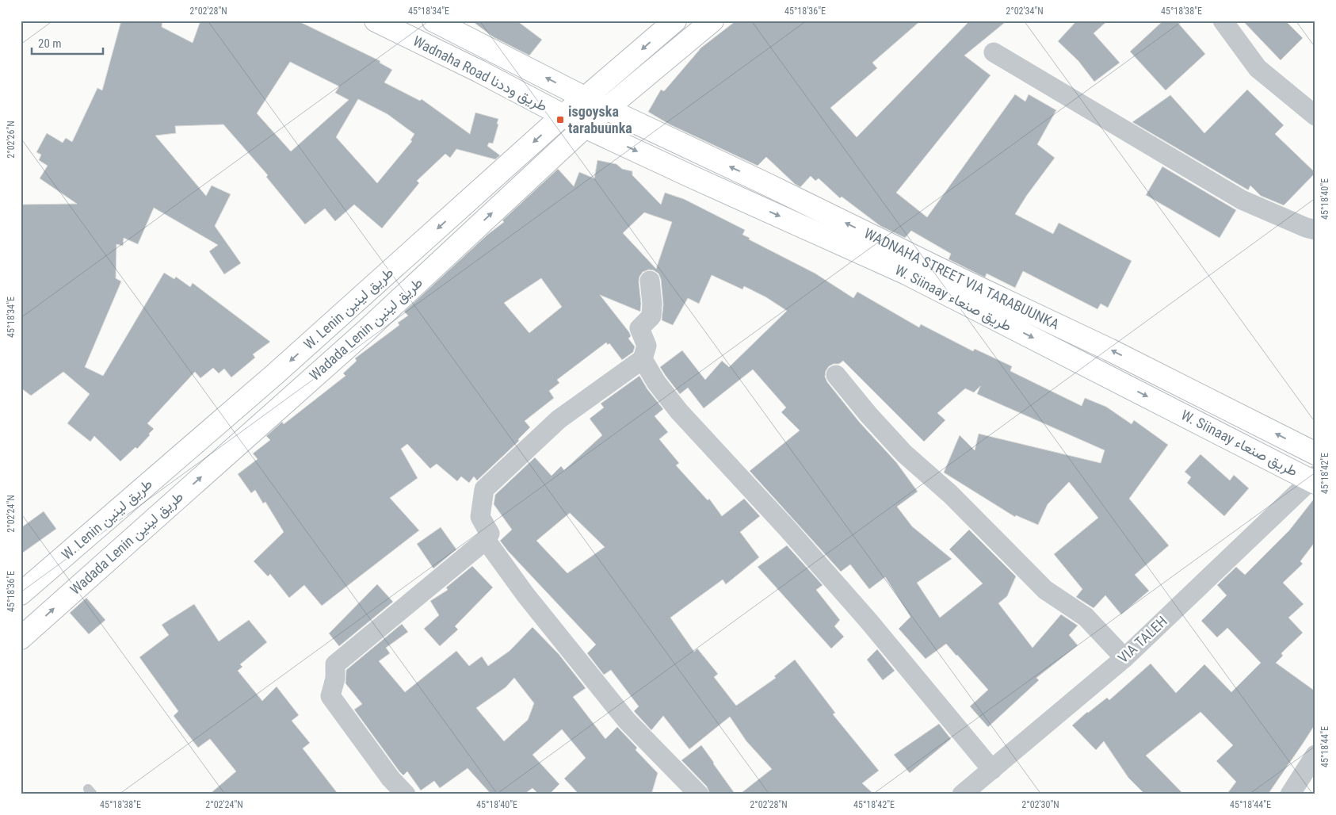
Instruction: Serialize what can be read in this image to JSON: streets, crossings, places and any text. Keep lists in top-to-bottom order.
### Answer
{
  "streets": {
    "main road": [
      "Wadnaha Road طريق وددنا",
      "WADNAHA STREET VIA TARABUUNKA",
      "W. Siinaay طريق صنعاء",
      "W. Lenin طريق لينين",
      "Wadada Lenin طريق لينين"
    ],
    "street": ["VIA TALEH"]
  },
  "crossings": [
    ["Wadnaha Road طريق وددنا", "W. Siinaay طريق صنعاء"],
    ["Wadnaha Road طريق وددنا", "W. Lenin طريق لينين"],
    ["Wadnaha Road طريق وددنا", "Wadada Lenin طريق لينين"],
    ["WADNAHA STREET VIA TARABUUNKA", "Wadada Lenin طريق لينين"],
    ["W. Siinaay طريق صنعاء", "Wadada Lenin طريق لينين"],
    ["W. Siinaay طريق صنعاء", "VIA TALEH"]
  ],
  "one_way": [
    "WADNAHA STREET VIA TARABUUNKA",
    "W. Siinaay طريق صنعاء",
    "W. Lenin طريق لينين",
    "Wadada Lenin طريق لينين"
  ],
  "places": {
    "transit": ["isgoyska tarabuunka"]
  },
  "scale_bar": "20 m",
  "coordinates": [
    "2°02'28\"N",
    "45°18'34\"E",
    "45°18'36\"E",
    "2°02'34\"N",
    "45°18'38\"E",
    "2°02'26\"N",
    "45°18'40\"E",
    "45°18'42\"E",
    "2°02'24\"N",
    "45°18'44\"E",
    "2°02'30\"N"
  ]
}
